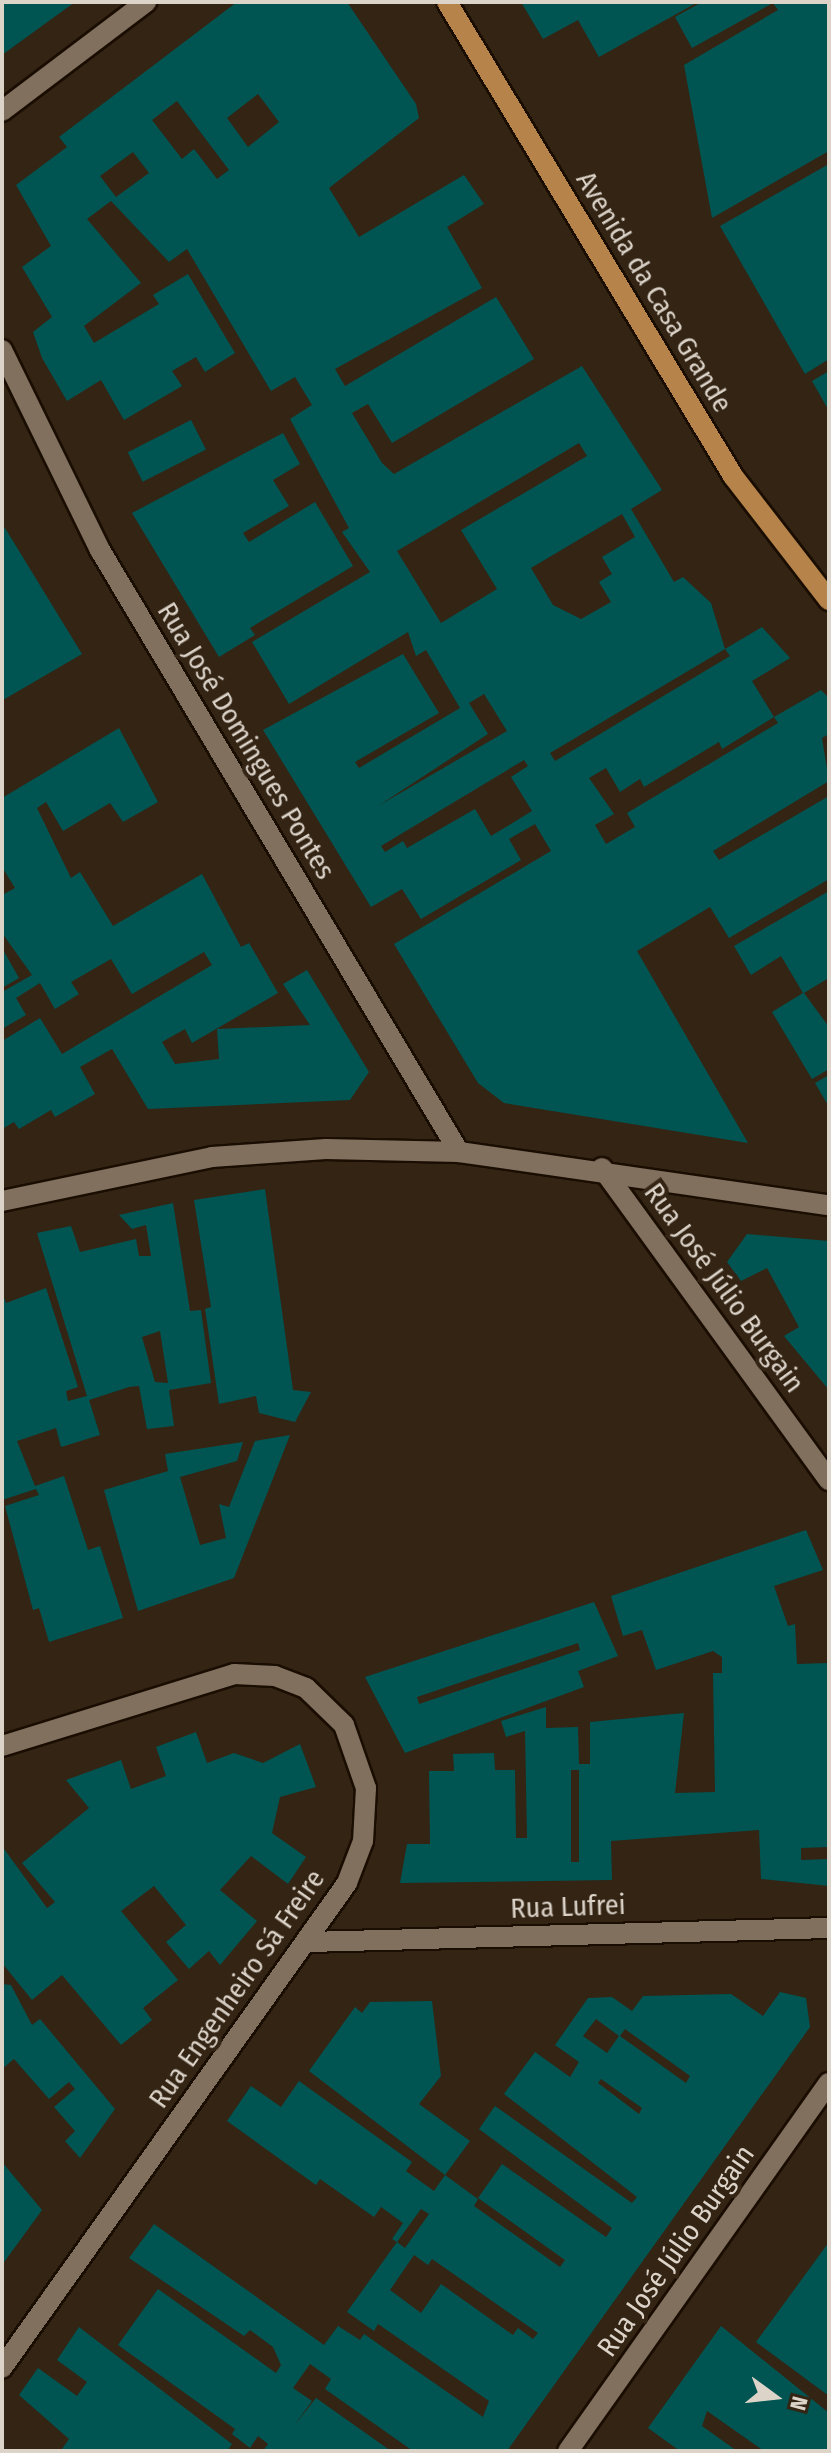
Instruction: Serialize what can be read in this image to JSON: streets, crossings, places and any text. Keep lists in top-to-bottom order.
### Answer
{
  "streets": {
    "main road": ["Avenida da Casa Grande"],
    "street": [
      "Rua José Domingues Pontes",
      "Rua José Júlio Burgain",
      "Rua Lufrei",
      "Rua Engenheiro Sá Freire"
    ]
  },
  "crossings": [
    ["Rua Lufrei", "Rua Engenheiro Sá Freire"]
  ],
  "north": "right"
}
